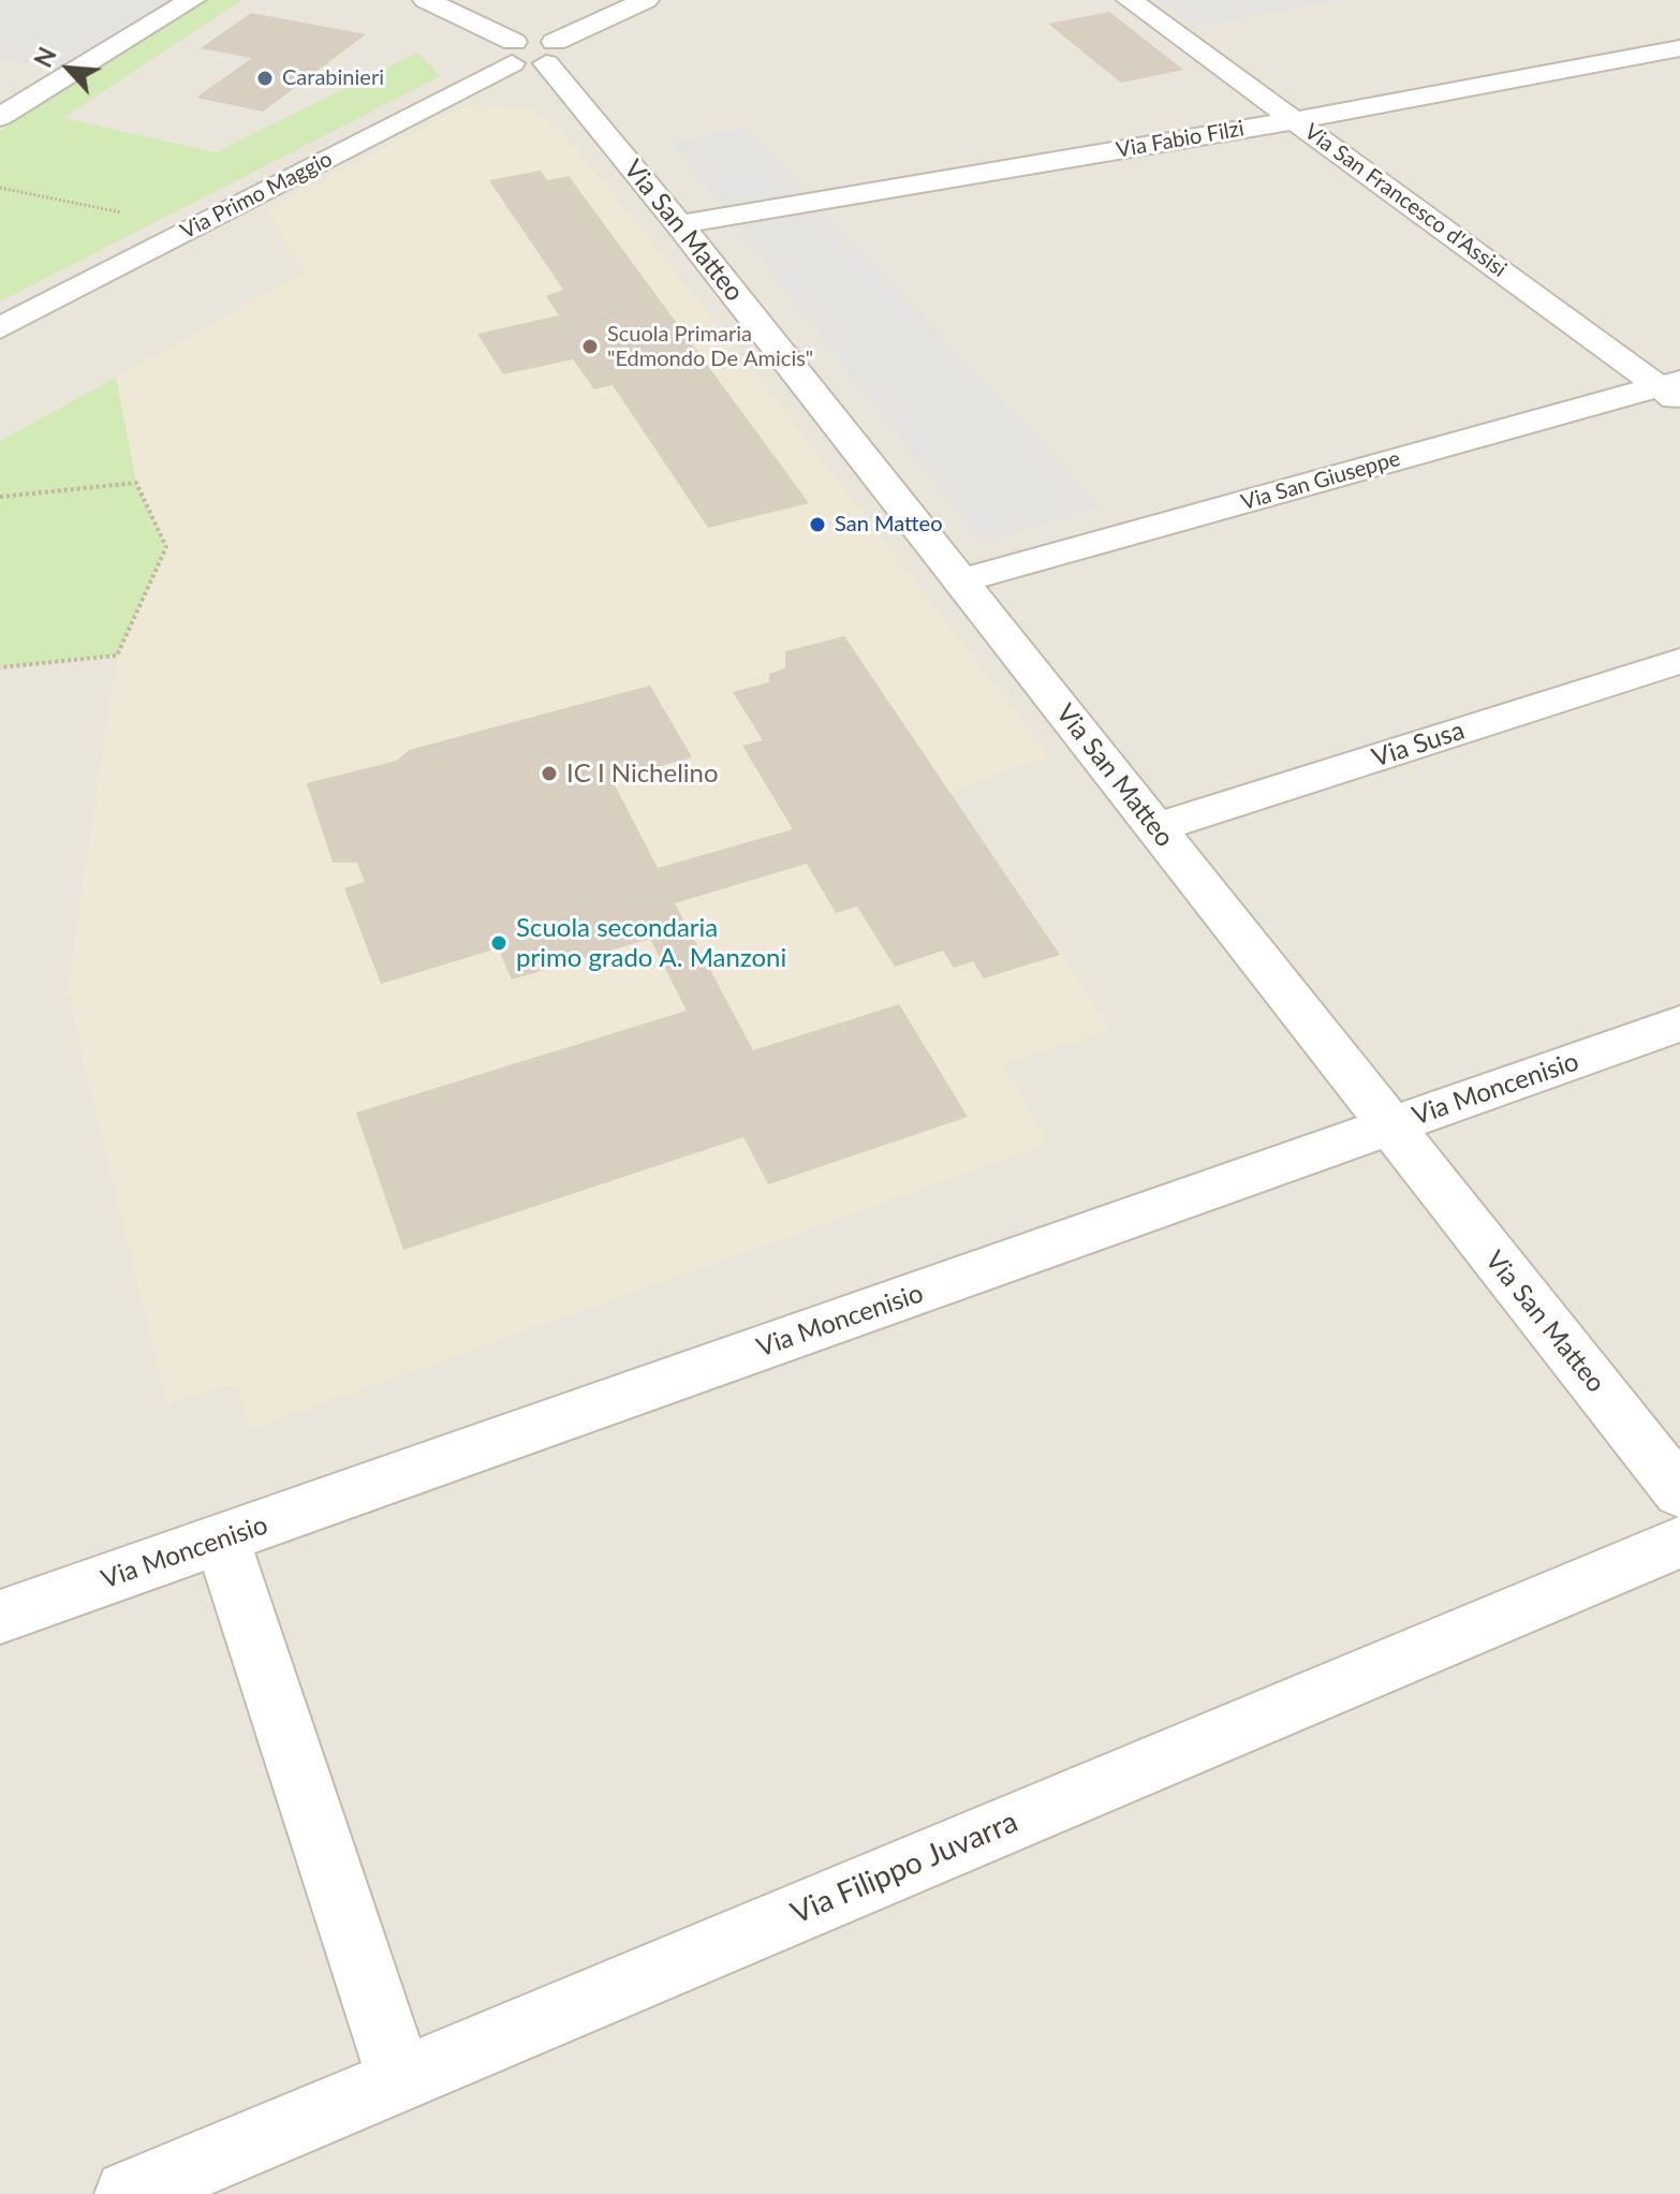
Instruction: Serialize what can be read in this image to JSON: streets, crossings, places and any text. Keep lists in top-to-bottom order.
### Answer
{
  "streets": {
    "street": [
      "Via Fabio Filzi",
      "Via Primo Maggio",
      "Via San Francesco d'Assisi",
      "Via San Matteo",
      "Via San Giuseppe",
      "Via Susa",
      "Via Moncenisio",
      "Via Filippo Juvarra"
    ]
  },
  "crossings": [
    ["Via Fabio Filzi", "Via San Francesco d'Assisi"],
    ["Via Fabio Filzi", "Via San Matteo"],
    ["Via San Francesco d'Assisi", "Via San Giuseppe"],
    ["Via San Matteo", "Via San Giuseppe"],
    ["Via San Matteo", "Via Susa"],
    ["Via San Matteo", "Via Moncenisio"]
  ],
  "places": [
    "Carabinieri",
    "Scuola Primaria \"Edmondo De Amicis\"",
    "San Matteo",
    "IC I Nichelino",
    "Scuola secondaria primo grado A. Manzoni"
  ],
  "north": "top left"
}
